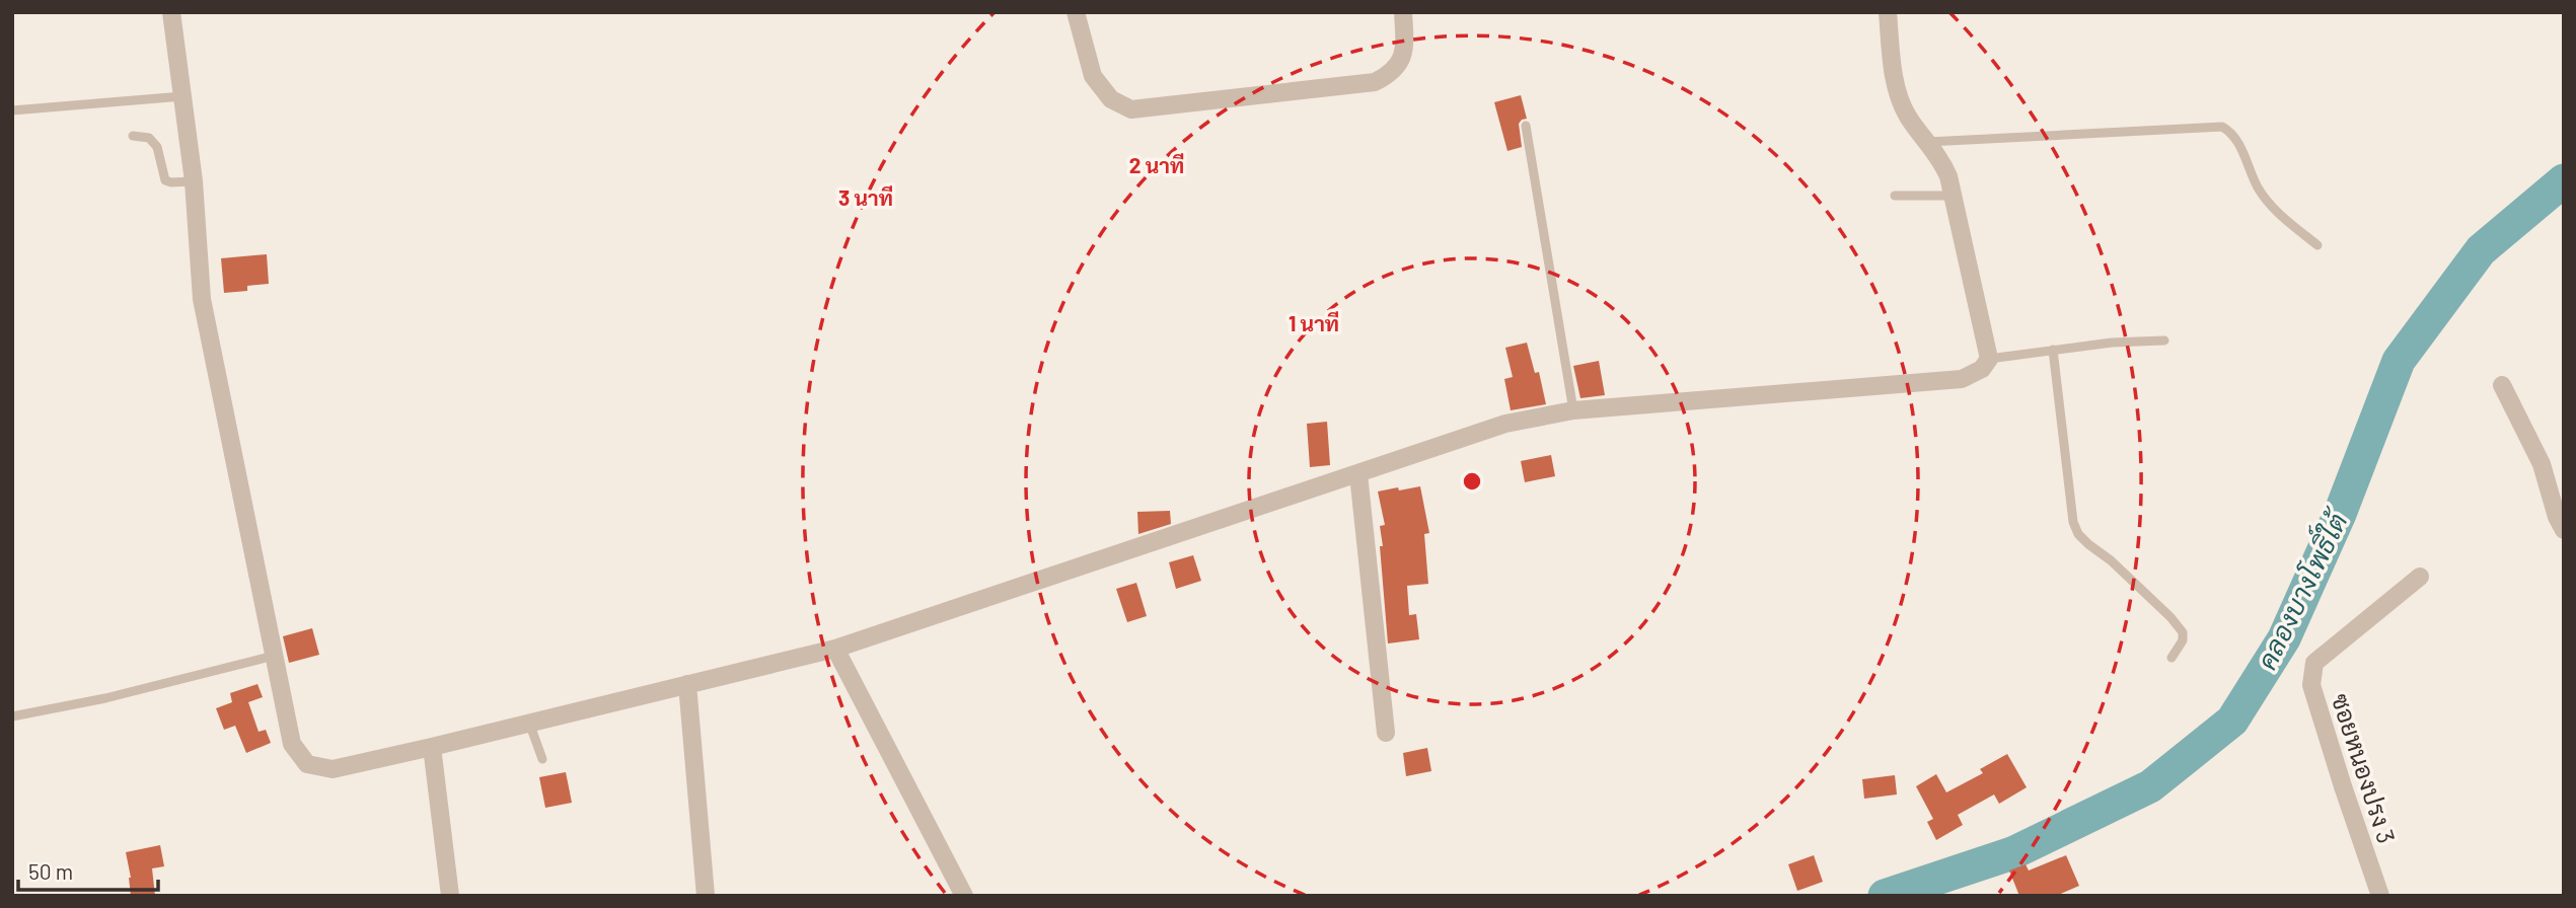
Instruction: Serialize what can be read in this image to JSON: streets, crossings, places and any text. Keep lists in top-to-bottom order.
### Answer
{
  "streets": {
    "street": ["ซอยหนองปรง 3"]
  },
  "water": ["คลองบางโพธิ์ใต้"],
  "scale_bar": "50 m",
  "rings": ["2 นาที", "3 นาที", "1 นาที"]
}
